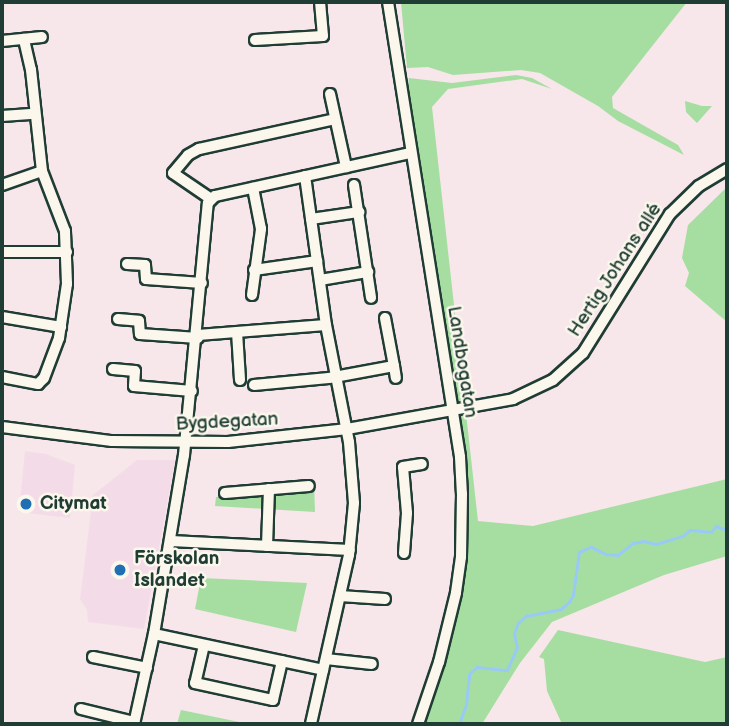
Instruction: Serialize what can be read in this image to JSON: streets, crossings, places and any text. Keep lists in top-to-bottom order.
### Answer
{
  "streets": {
    "street": ["Hertig Johans allé", "Landbogatan", "Bygdegatan"]
  },
  "crossings": [
    ["Hertig Johans allé", "Landbogatan"],
    ["Hertig Johans allé", "Bygdegatan"],
    ["Landbogatan", "Bygdegatan"]
  ],
  "places": ["Citymat", "Förskolan Islandet"]
}
